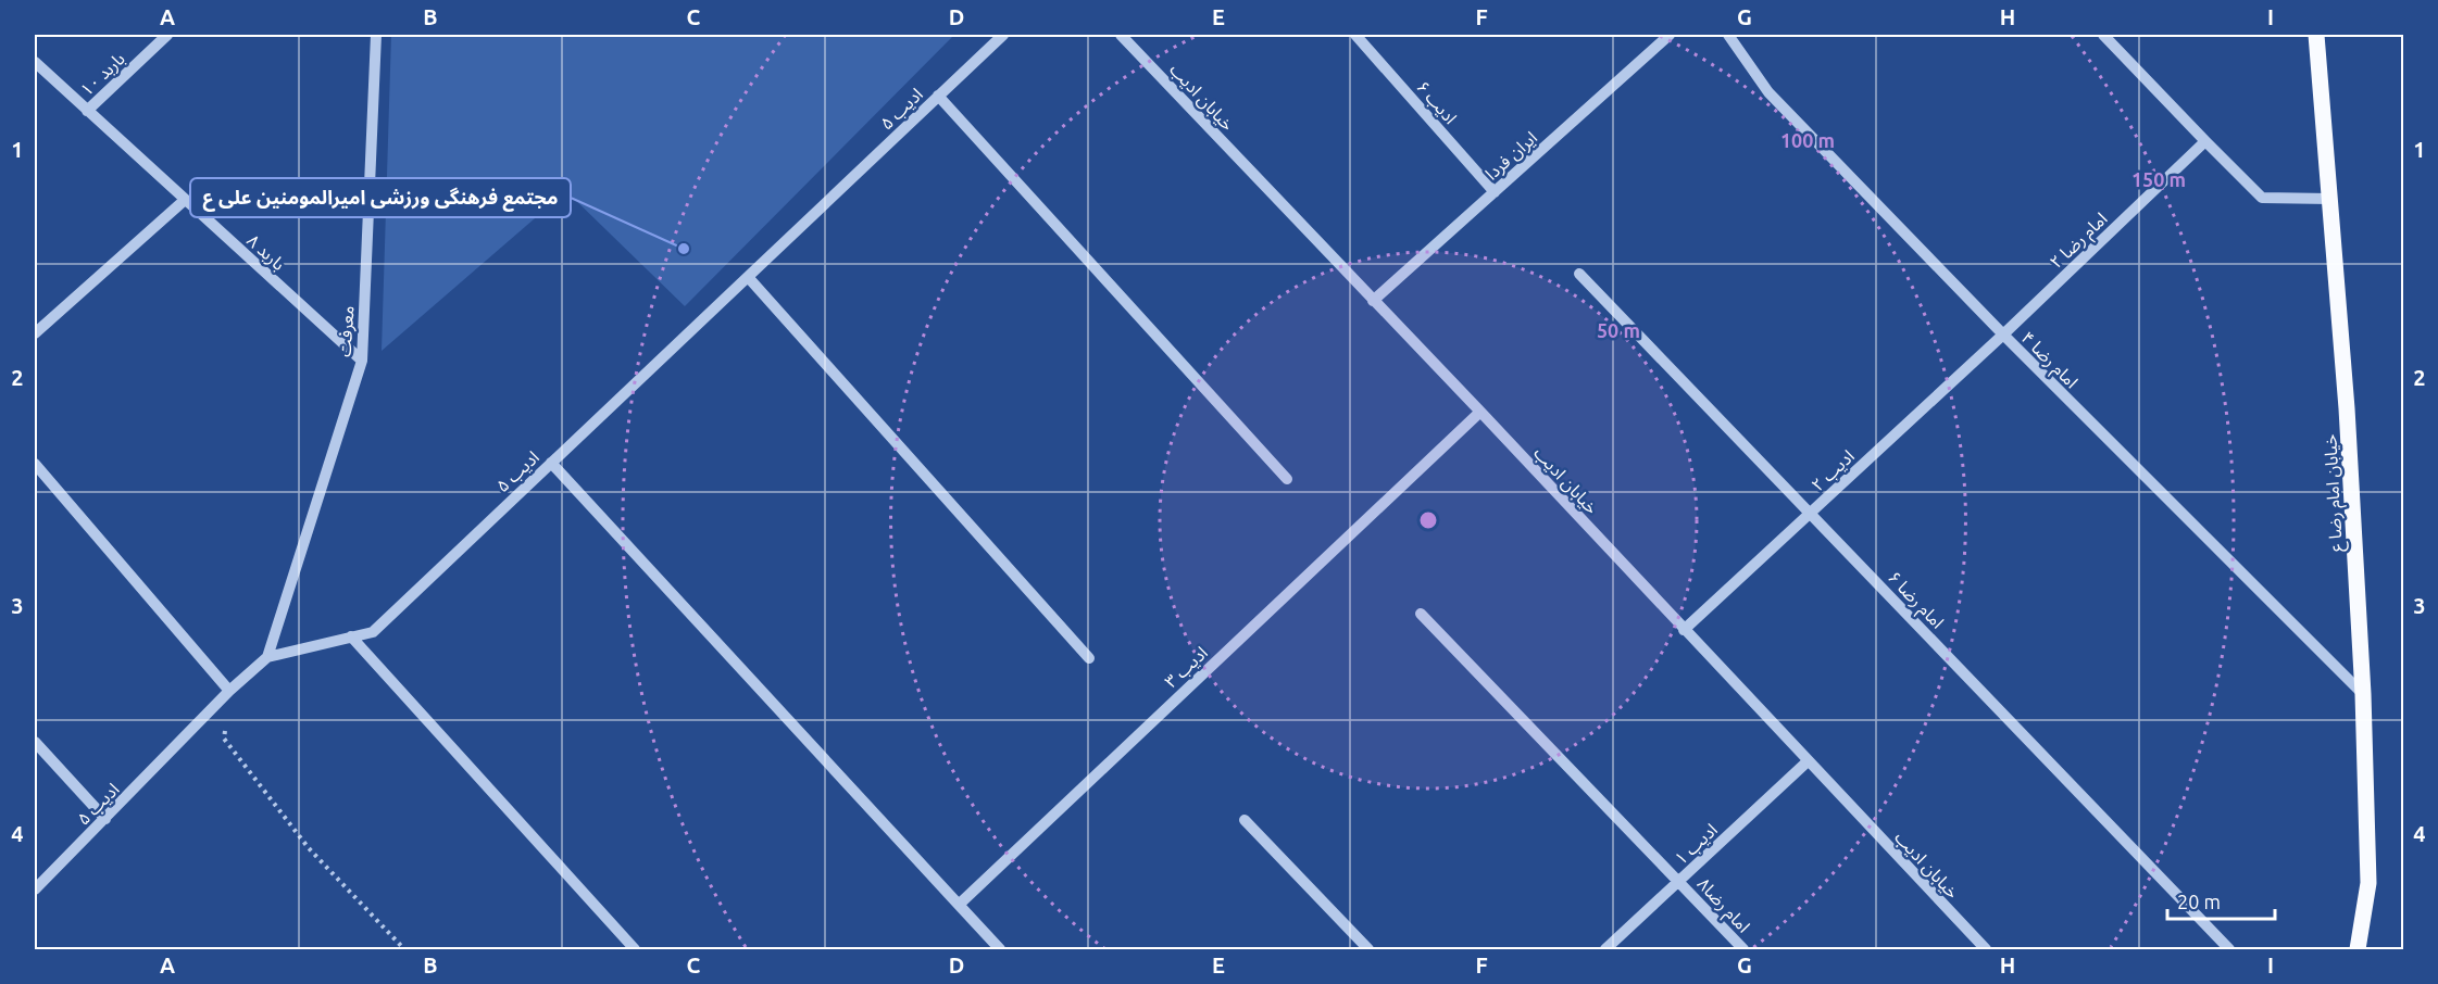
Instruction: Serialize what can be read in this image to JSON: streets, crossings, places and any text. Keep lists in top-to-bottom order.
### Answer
{
  "streets": {
    "main road": ["خیابان امام رضا ع"],
    "street": [
      "باربد ۱۰",
      "خیابان ادیب",
      "ادیب ۶",
      "ادیب ۵",
      "ایران فردا",
      "امام رضا ۲",
      "باربد ۸",
      "معرفت",
      "امام رضا ۴",
      "ادیب ۲",
      "امام رضا ۶",
      "ادیب ۳",
      "ادیب ۱",
      "امام رضا۸"
    ]
  },
  "crossings": [
    ["باربد ۱۰", "باربد ۸"],
    ["خیابان ادیب", "ایران فردا"],
    ["خیابان ادیب", "ادیب ۲"],
    ["خیابان ادیب", "ادیب ۳"],
    ["خیابان ادیب", "ادیب ۱"],
    ["ادیب ۶", "ایران فردا"],
    ["ادیب ۵", "معرفت"],
    ["امام رضا ۲", "امام رضا ۴"],
    ["امام رضا ۲", "ادیب ۲"],
    ["باربد ۸", "معرفت"],
    ["امام رضا ۴", "ادیب ۲"],
    ["امام رضا ۴", "خیابان امام رضا ع"],
    ["ادیب ۲", "امام رضا ۶"],
    ["ادیب ۱", "امام رضا۸"]
  ],
  "places": ["مجتمع فرهنگی ورزشی امیرالمومنین علی ‌ع"],
  "scale_bar": "20 m",
  "grid": {
    "columns": [
      "A",
      "B",
      "C",
      "D",
      "E",
      "F",
      "G",
      "H",
      "I"
    ],
    "rows": [
      "1",
      "2",
      "3",
      "4"
    ]
  },
  "rings": ["100 m", "150 m", "50 m"]
}
